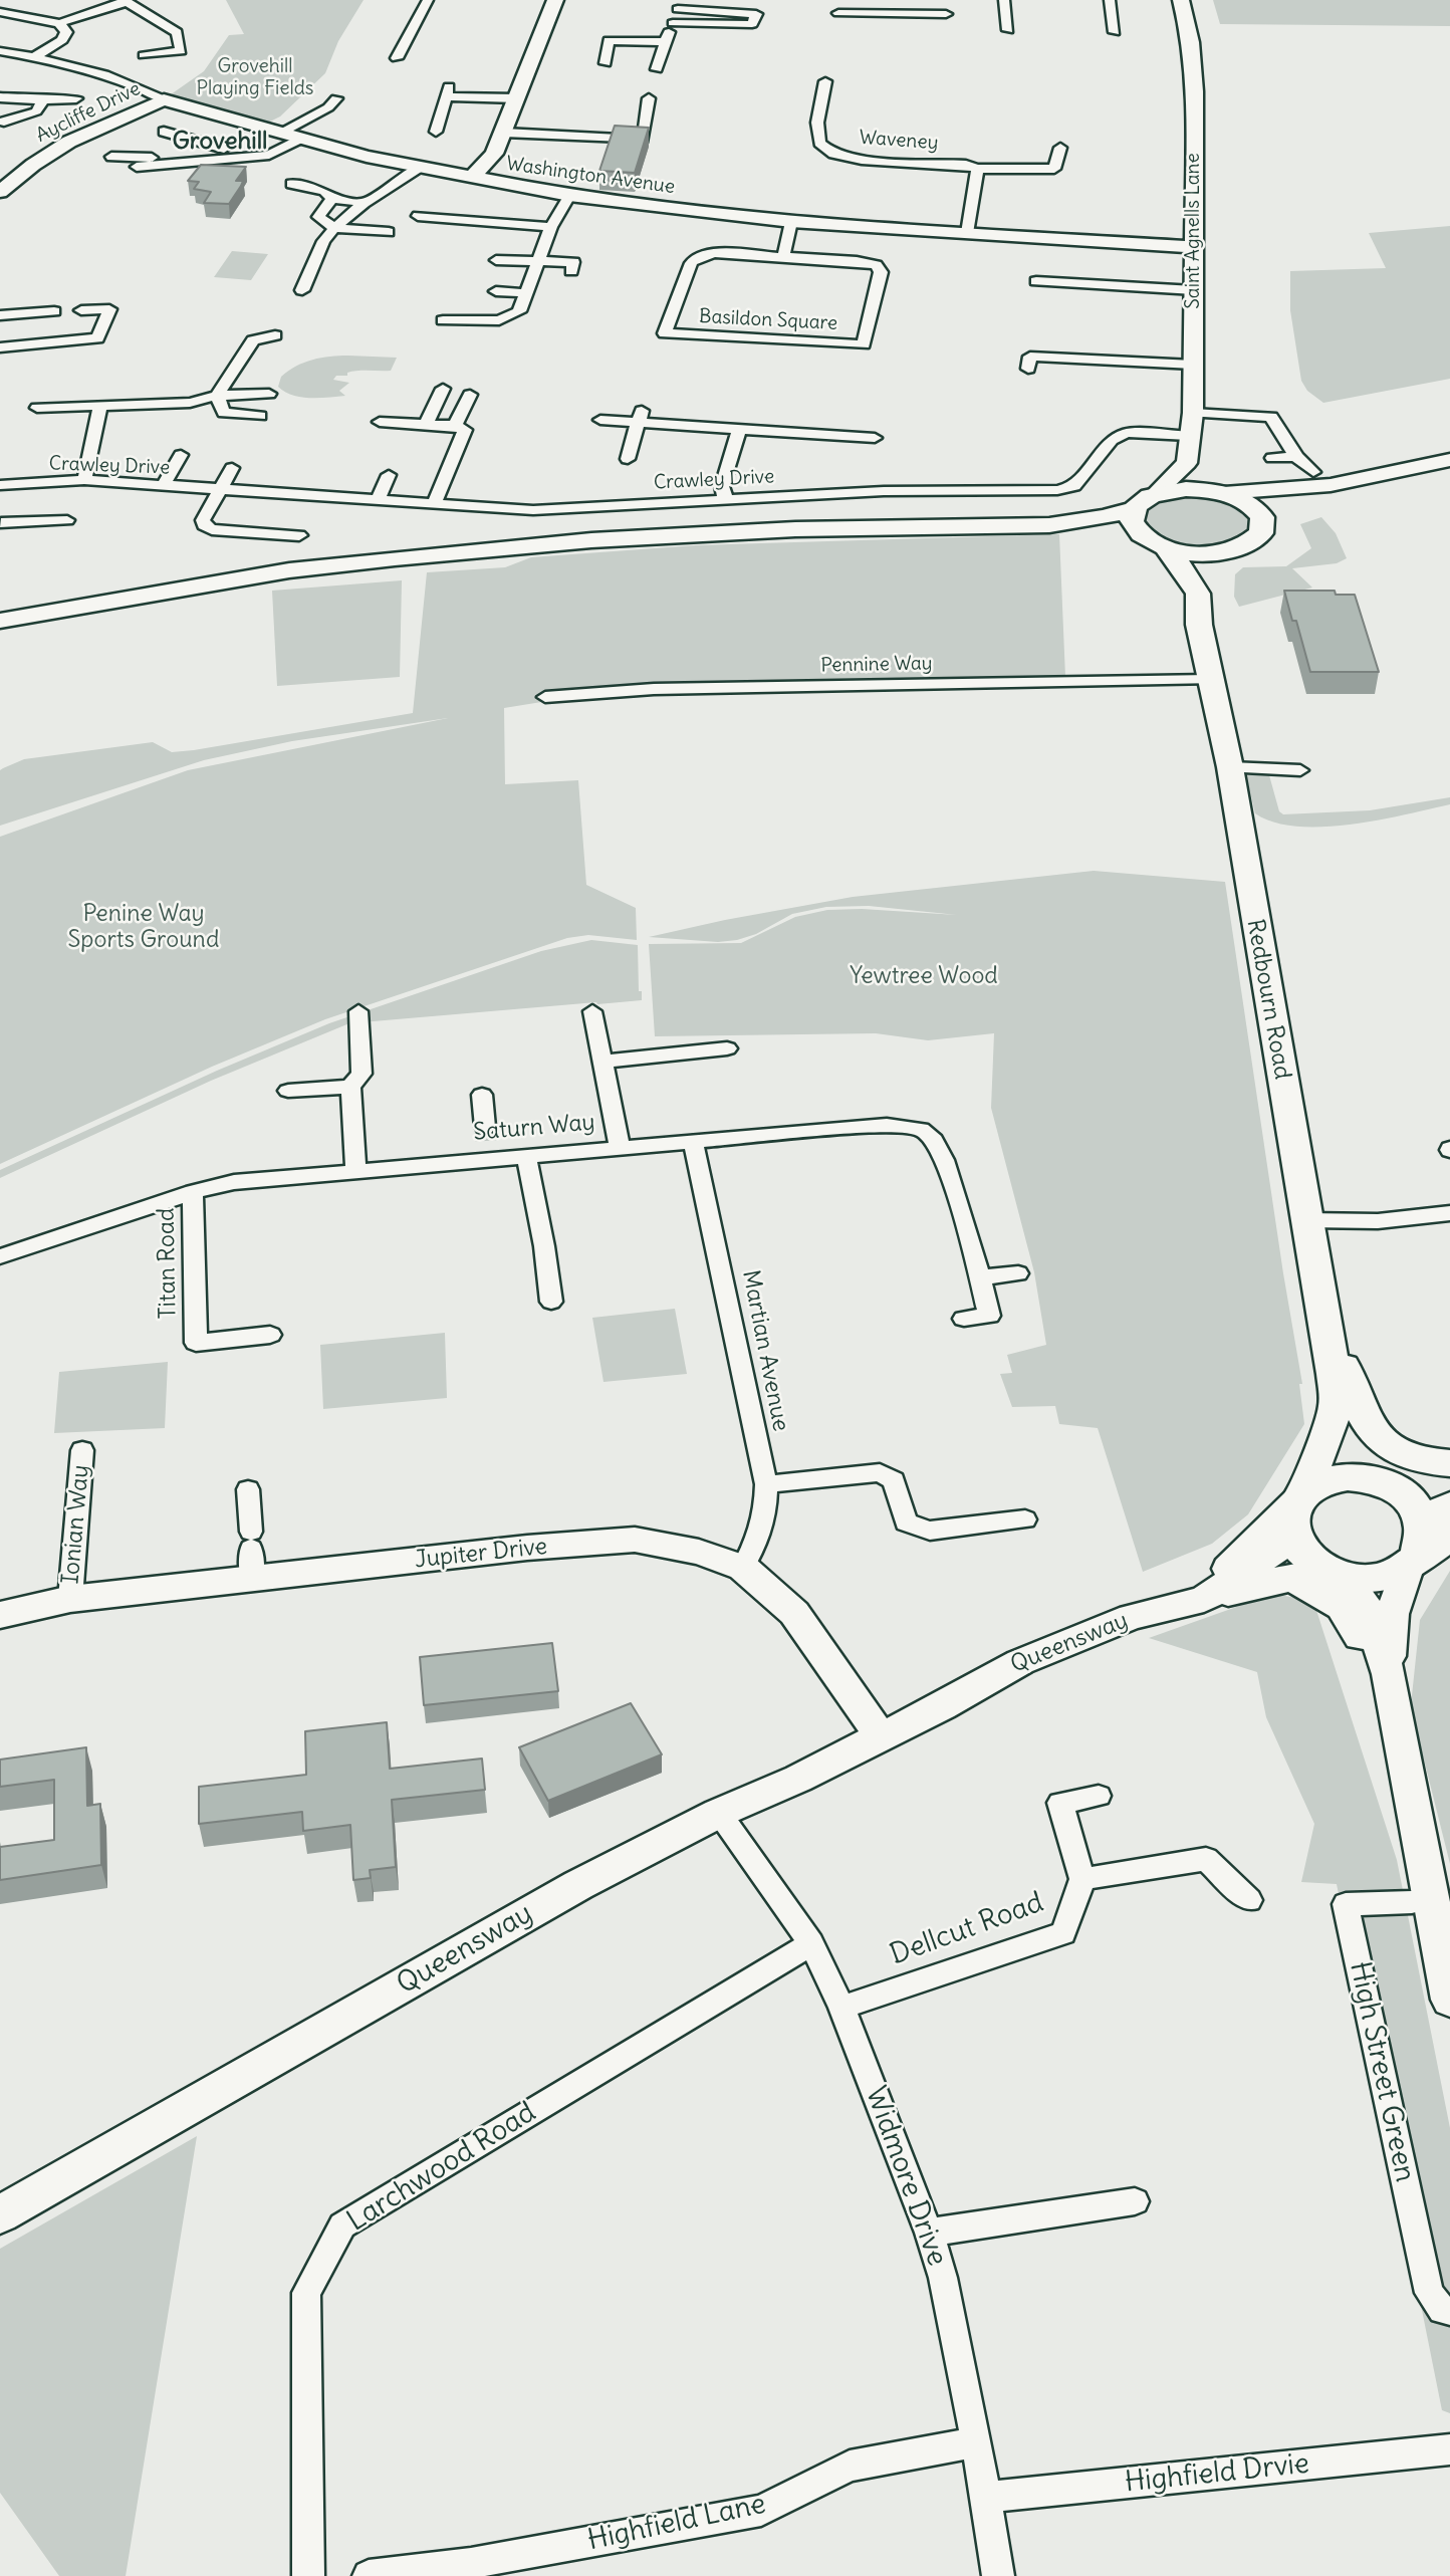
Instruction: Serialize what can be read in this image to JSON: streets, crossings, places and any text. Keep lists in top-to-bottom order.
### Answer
{
  "streets": {
    "main road": ["Redbourn Road"],
    "street": [
      "Aycliffe Drive",
      "Waveney",
      "Washington Avenue",
      "Saint Agnells Lane",
      "Basildon Square",
      "Crawley Drive",
      "Pennine Way",
      "Saturn Way",
      "Titan Road",
      "Martian Avenue",
      "Ionian Way",
      "Jupiter Drive",
      "Queensway",
      "Dellcut Road",
      "High Street Green",
      "Larchwood Road",
      "Widmore Drive",
      "Highfield Drvie",
      "Highfield Lane"
    ]
  },
  "crossings": [
    ["Aycliffe Drive", "Washington Avenue"],
    ["Washington Avenue", "Saint Agnells Lane"],
    ["Saint Agnells Lane", "Crawley Drive"],
    ["Pennine Way", "Redbourn Road"],
    ["Redbourn Road", "Queensway"],
    ["Saturn Way", "Titan Road"],
    ["Saturn Way", "Martian Avenue"],
    ["Martian Avenue", "Jupiter Drive"],
    ["Ionian Way", "Jupiter Drive"],
    ["Jupiter Drive", "Queensway"],
    ["Queensway", "Widmore Drive"],
    ["Dellcut Road", "Widmore Drive"],
    ["Larchwood Road", "Widmore Drive"],
    ["Widmore Drive", "Highfield Drvie"],
    ["Widmore Drive", "Highfield Lane"]
  ],
  "districts": ["Grovehill"],
  "parks": ["Grovehill Playing Fields", "Penine Way Sports Ground", "Yewtree Wood"]
}
